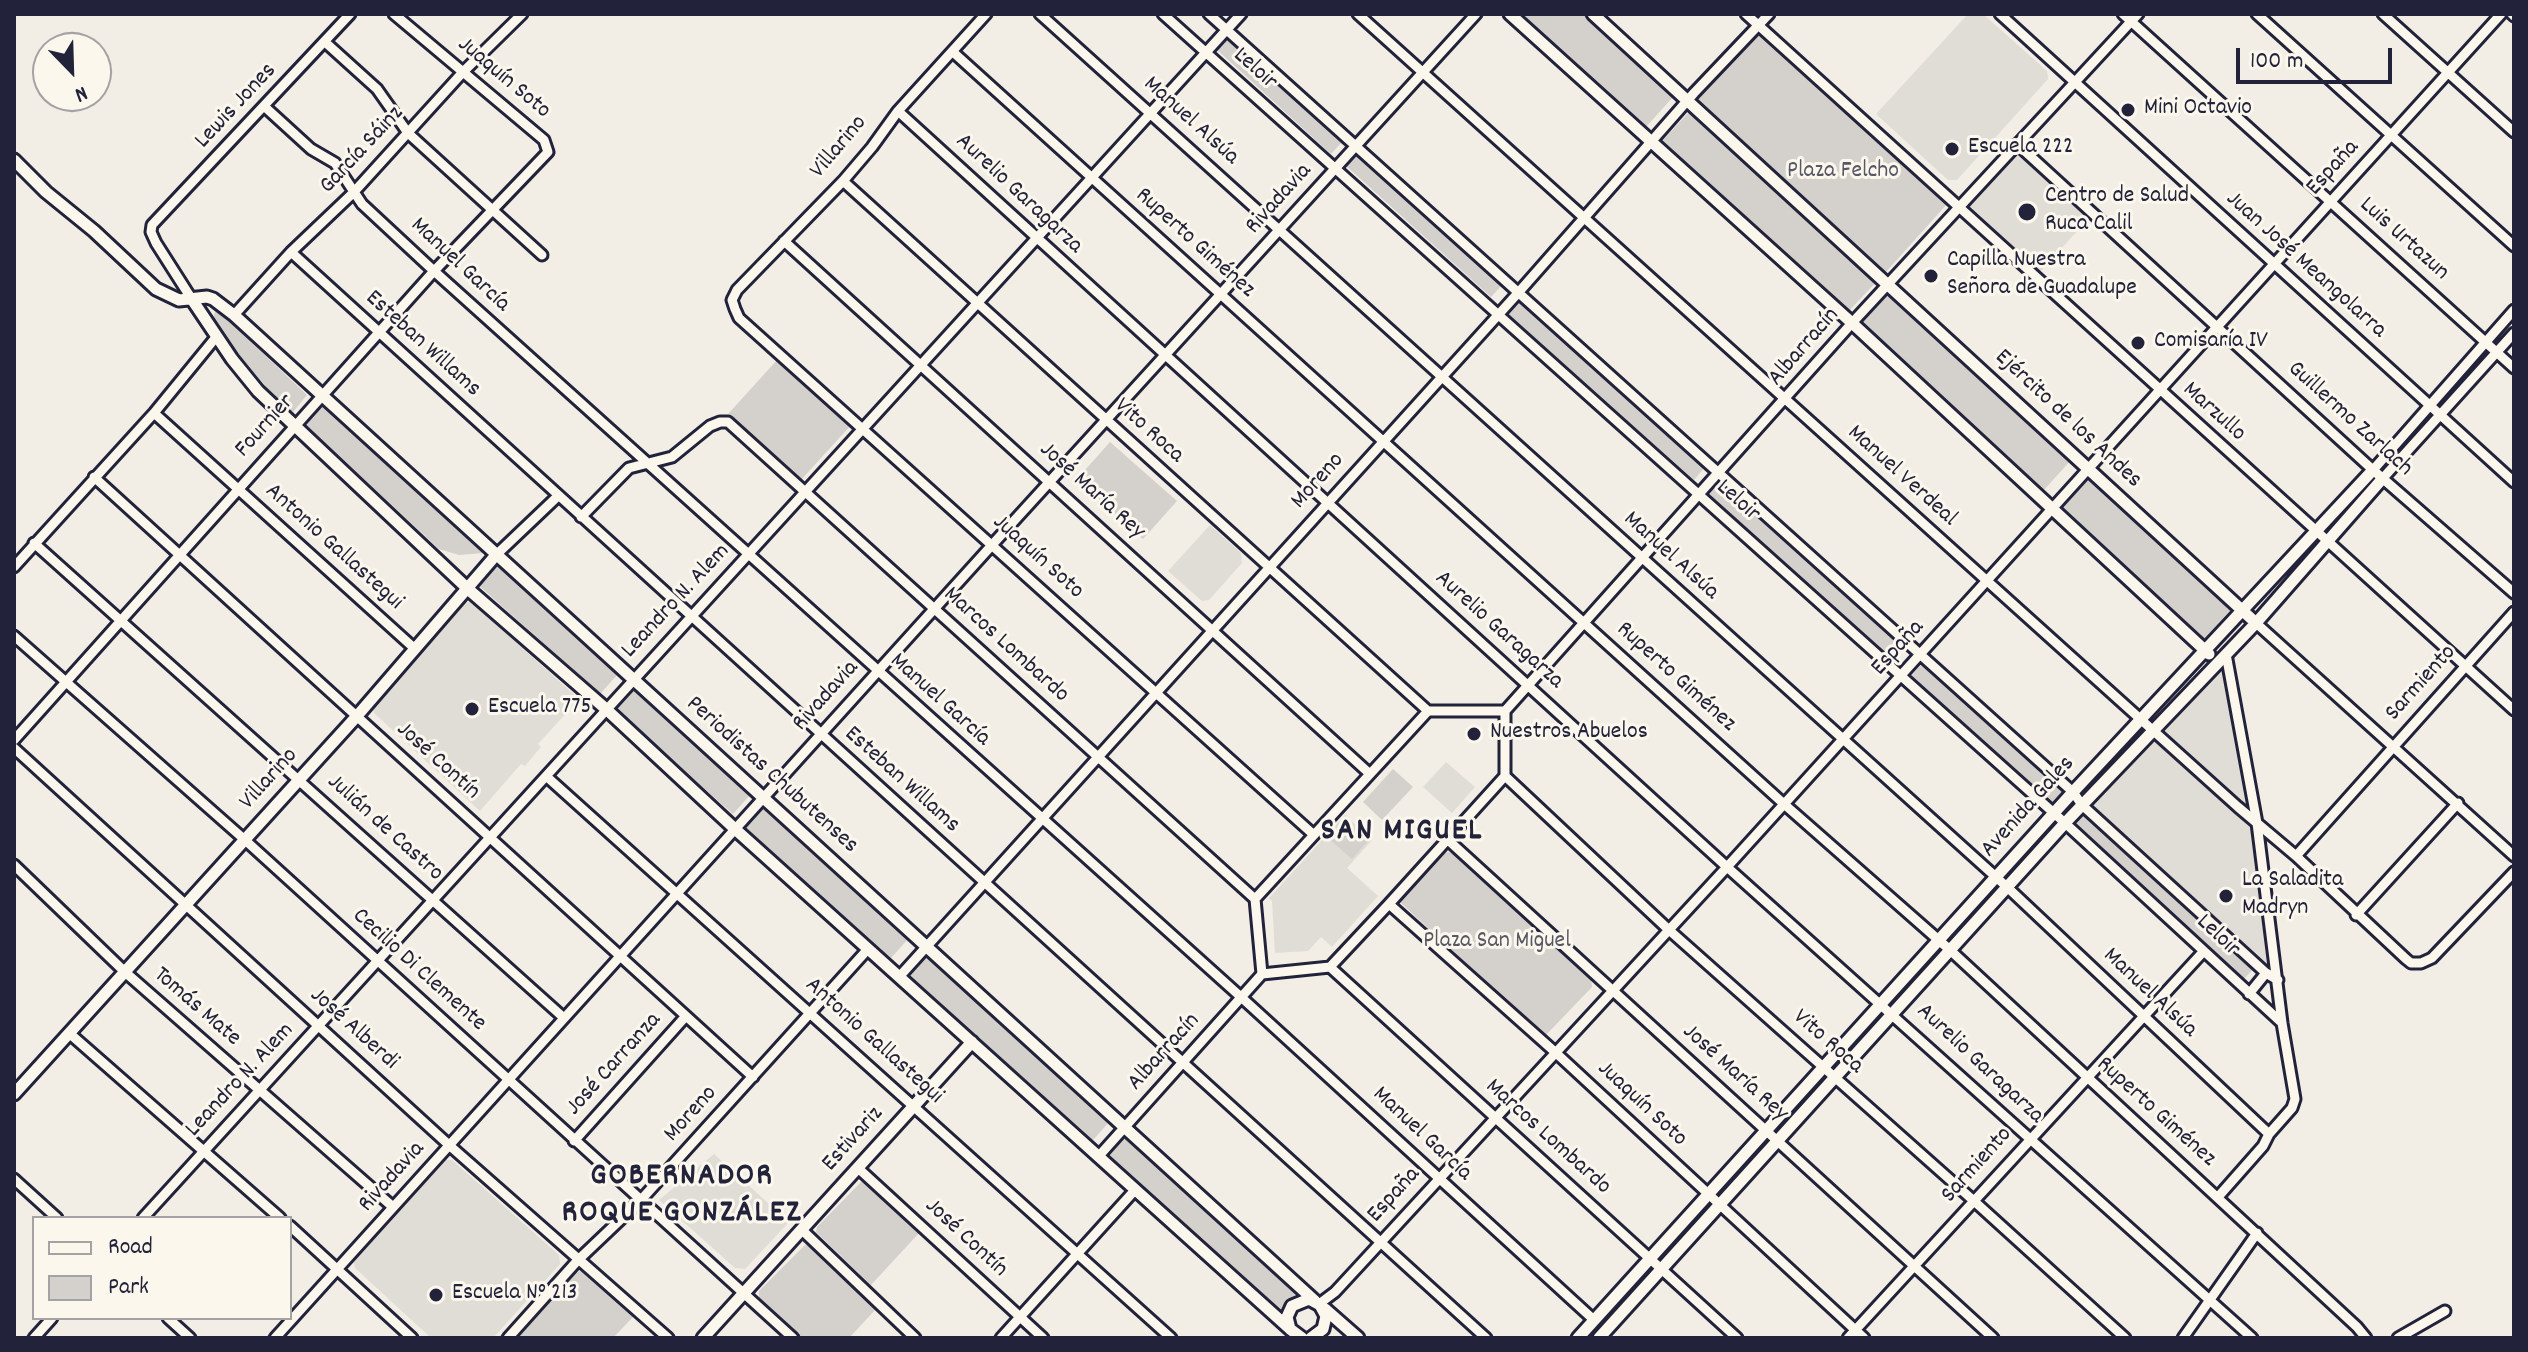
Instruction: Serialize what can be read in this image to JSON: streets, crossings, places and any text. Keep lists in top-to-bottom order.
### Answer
{
  "streets": {
    "street": [
      "Leloir",
      "Juaquín Soto",
      "Lewis Jones",
      "Manuel Alsúa",
      "Villarino",
      "García Sáinz",
      "España",
      "Aurelio Garagarza",
      "Rivadavia",
      "Luis Urtazun",
      "Ruperto Giménez",
      "Manuel García",
      "Juan José Meangolarra",
      "Esteban Willams",
      "Albarracín",
      "Marzullo",
      "Ejército de los Andes",
      "Guillermo Zarlach",
      "Fournier",
      "Vito Roca",
      "Manuel Verdeal",
      "Moreno",
      "José María Rey",
      "Antonio Gallastegui",
      "Leandro N. Alem",
      "Marcos Lombardo",
      "Sarmiento",
      "José Contín",
      "Periodistas Chubutenses",
      "Avenida Gales",
      "Julián de Castro",
      "Cecilio Di Clemente",
      "Tomás Mate",
      "José Alberdi",
      "José Carranza",
      "Estivariz"
    ]
  },
  "crossings": [
    ["Leloir", "España"],
    ["Leloir", "Rivadavia"],
    ["Leloir", "Albarracín"],
    ["Leloir", "Moreno"],
    ["Leloir", "Leandro N. Alem"],
    ["Leloir", "Sarmiento"],
    ["Leloir", "Avenida Gales"],
    ["Juaquín Soto", "Villarino"],
    ["Juaquín Soto", "García Sáinz"],
    ["Juaquín Soto", "España"],
    ["Juaquín Soto", "Rivadavia"],
    ["Juaquín Soto", "Fournier"],
    ["Juaquín Soto", "Moreno"],
    ["Juaquín Soto", "Leandro N. Alem"],
    ["Juaquín Soto", "Sarmiento"],
    ["Juaquín Soto", "Avenida Gales"],
    ["Lewis Jones", "Manuel García"],
    ["Lewis Jones", "Periodistas Chubutenses"],
    ["Manuel Alsúa", "España"],
    ["Manuel Alsúa", "Rivadavia"],
    ["Manuel Alsúa", "Albarracín"],
    ["Manuel Alsúa", "Moreno"],
    ["Manuel Alsúa", "Leandro N. Alem"],
    ["Manuel Alsúa", "Sarmiento"],
    ["Manuel Alsúa", "Avenida Gales"],
    ["Villarino", "Aurelio Garagarza"],
    ["Villarino", "Ruperto Giménez"],
    ["Villarino", "Esteban Willams"],
    ["Villarino", "Vito Roca"],
    ["Villarino", "José María Rey"],
    ["Villarino", "Antonio Gallastegui"],
    ["Villarino", "José Contín"],
    ["Villarino", "Periodistas Chubutenses"],
    ["Villarino", "Julián de Castro"],
    ["Villarino", "Cecilio Di Clemente"],
    ["Villarino", "Tomás Mate"],
    ["Villarino", "José Alberdi"],
    ["García Sáinz", "Manuel García"],
    ["García Sáinz", "Esteban Willams"],
    ["García Sáinz", "Periodistas Chubutenses"],
    ["España", "Aurelio Garagarza"],
    ["España", "Luis Urtazun"],
    ["España", "Ruperto Giménez"],
    ["España", "Manuel García"],
    ["España", "Juan José Meangolarra"],
    ["España", "Esteban Willams"],
    ["España", "Marzullo"],
    ["España", "Ejército de los Andes"],
    ["España", "Guillermo Zarlach"],
    ["España", "Vito Roca"],
    ["España", "Manuel Verdeal"],
    ["España", "José María Rey"],
    ["España", "Marcos Lombardo"],
    ["España", "Periodistas Chubutenses"],
    ["Aurelio Garagarza", "Rivadavia"],
    ["Aurelio Garagarza", "Albarracín"],
    ["Aurelio Garagarza", "Moreno"],
    ["Aurelio Garagarza", "Leandro N. Alem"],
    ["Aurelio Garagarza", "Sarmiento"],
    ["Aurelio Garagarza", "Avenida Gales"],
    ["Rivadavia", "Ruperto Giménez"],
    ["Rivadavia", "Manuel García"],
    ["Rivadavia", "Esteban Willams"],
    ["Rivadavia", "Vito Roca"],
    ["Rivadavia", "Manuel Verdeal"],
    ["Rivadavia", "José María Rey"],
    ["Rivadavia", "Antonio Gallastegui"],
    ["Rivadavia", "Marcos Lombardo"],
    ["Rivadavia", "José Contín"],
    ["Rivadavia", "Periodistas Chubutenses"],
    ["Rivadavia", "Julián de Castro"],
    ["Rivadavia", "Cecilio Di Clemente"],
    ["Rivadavia", "Tomás Mate"],
    ["Rivadavia", "José Alberdi"],
    ["Luis Urtazun", "Albarracín"],
    ["Luis Urtazun", "Avenida Gales"],
    ["Ruperto Giménez", "Albarracín"],
    ["Ruperto Giménez", "Moreno"],
    ["Ruperto Giménez", "Leandro N. Alem"],
    ["Ruperto Giménez", "Sarmiento"],
    ["Ruperto Giménez", "Avenida Gales"],
    ["Manuel García", "Albarracín"],
    ["Manuel García", "Fournier"],
    ["Manuel García", "Moreno"],
    ["Manuel García", "Leandro N. Alem"],
    ["Manuel García", "Marcos Lombardo"],
    ["Manuel García", "Avenida Gales"],
    ["Juan José Meangolarra", "Albarracín"],
    ["Juan José Meangolarra", "Avenida Gales"],
    ["Esteban Willams", "Albarracín"],
    ["Esteban Willams", "Fournier"],
    ["Esteban Willams", "Moreno"],
    ["Esteban Willams", "Leandro N. Alem"],
    ["Albarracín", "Marzullo"],
    ["Albarracín", "Ejército de los Andes"],
    ["Albarracín", "Guillermo Zarlach"],
    ["Albarracín", "Manuel Verdeal"],
    ["Albarracín", "Periodistas Chubutenses"],
    ["Marzullo", "Moreno"],
    ["Marzullo", "Sarmiento"],
    ["Marzullo", "Avenida Gales"],
    ["Ejército de los Andes", "Moreno"],
    ["Ejército de los Andes", "Sarmiento"],
    ["Ejército de los Andes", "Avenida Gales"],
    ["Guillermo Zarlach", "Avenida Gales"],
    ["Fournier", "Antonio Gallastegui"],
    ["Fournier", "José Contín"],
    ["Fournier", "Periodistas Chubutenses"],
    ["Fournier", "Julián de Castro"],
    ["Fournier", "Cecilio Di Clemente"],
    ["Vito Roca", "Moreno"],
    ["Vito Roca", "Leandro N. Alem"],
    ["Vito Roca", "Sarmiento"],
    ["Vito Roca", "Avenida Gales"],
    ["Manuel Verdeal", "Moreno"],
    ["Manuel Verdeal", "Sarmiento"],
    ["Manuel Verdeal", "Avenida Gales"],
    ["Moreno", "José María Rey"],
    ["Moreno", "Antonio Gallastegui"],
    ["Moreno", "Marcos Lombardo"],
    ["Moreno", "José Contín"],
    ["Moreno", "Periodistas Chubutenses"],
    ["Moreno", "Cecilio Di Clemente"],
    ["Moreno", "José Alberdi"],
    ["José María Rey", "Leandro N. Alem"],
    ["José María Rey", "Sarmiento"],
    ["José María Rey", "Avenida Gales"],
    ["Antonio Gallastegui", "Leandro N. Alem"],
    ["Antonio Gallastegui", "Estivariz"],
    ["Leandro N. Alem", "Marcos Lombardo"],
    ["Leandro N. Alem", "José Contín"],
    ["Leandro N. Alem", "Periodistas Chubutenses"],
    ["Leandro N. Alem", "Julián de Castro"],
    ["Leandro N. Alem", "Cecilio Di Clemente"],
    ["Leandro N. Alem", "Tomás Mate"],
    ["Leandro N. Alem", "José Alberdi"],
    ["Marcos Lombardo", "Avenida Gales"],
    ["José Contín", "José Carranza"],
    ["José Contín", "Estivariz"],
    ["Cecilio Di Clemente", "José Carranza"],
    ["Cecilio Di Clemente", "Estivariz"]
  ],
  "districts": ["SAN MIGUEL", "GOBERNADOR ROQUE GONZÁLEZ"],
  "parks": ["Plaza Felcho", "Plaza San Miguel"],
  "places": [
    "Mini Octavio",
    "Escuela 222",
    "Centro de Salud Ruca Calil",
    "Capilla Nuestra Señora de Guadalupe",
    "Comisaría IV",
    "Escuela 775",
    "Nuestros Abuelos",
    "La Saladita Madryn",
    "Escuela N° 213"
  ],
  "legend": ["Road", "Park"],
  "scale_bar": "100 m",
  "north": "bottom right"
}
